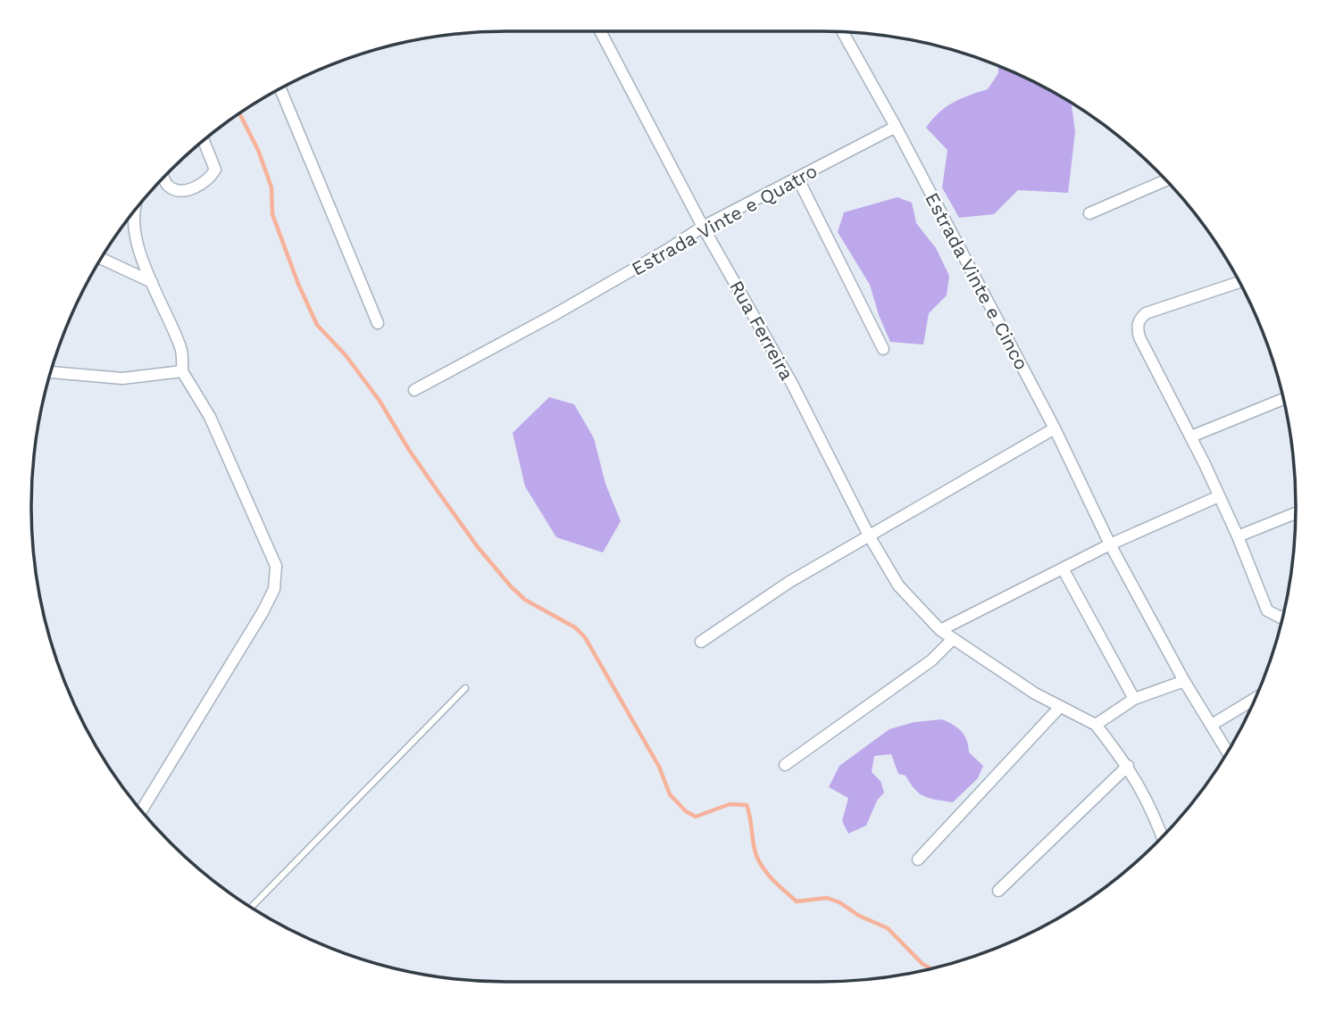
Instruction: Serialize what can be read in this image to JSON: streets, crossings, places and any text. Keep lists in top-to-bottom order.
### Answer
{
  "streets": {
    "street": ["Estrada Vinte e Quatro", "Estrada Vinte e Cinco", "Rua Ferreira"]
  },
  "crossings": [
    ["Estrada Vinte e Quatro", "Estrada Vinte e Cinco"],
    ["Estrada Vinte e Quatro", "Rua Ferreira"]
  ]
}
